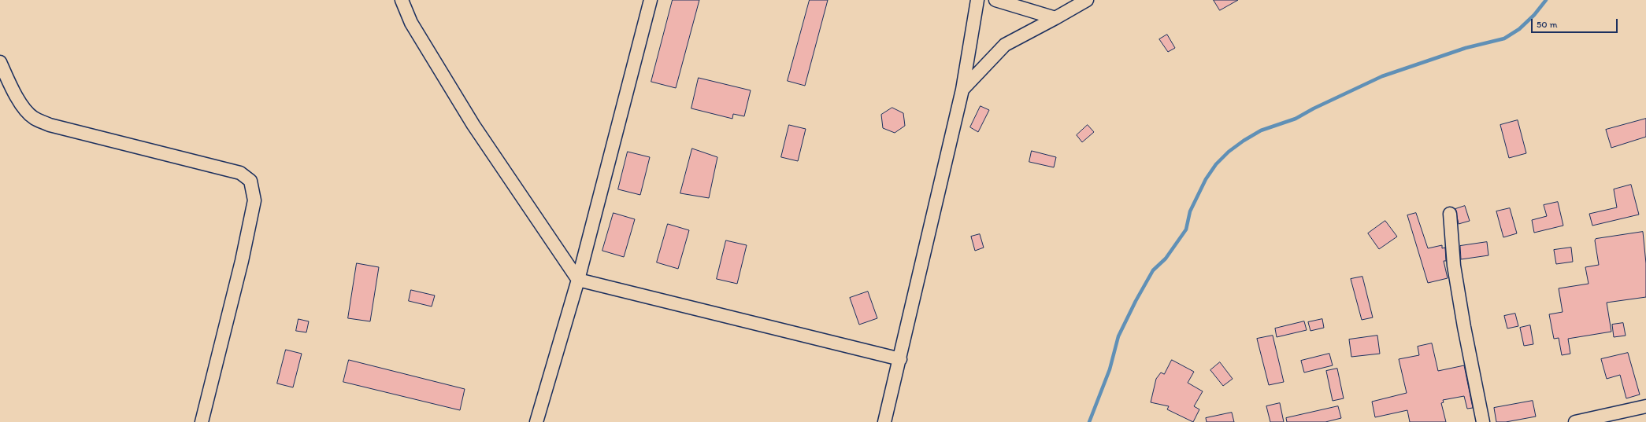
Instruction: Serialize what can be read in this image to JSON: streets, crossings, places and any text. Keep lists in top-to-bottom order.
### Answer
{
  "scale_bar": "50 m"
}
